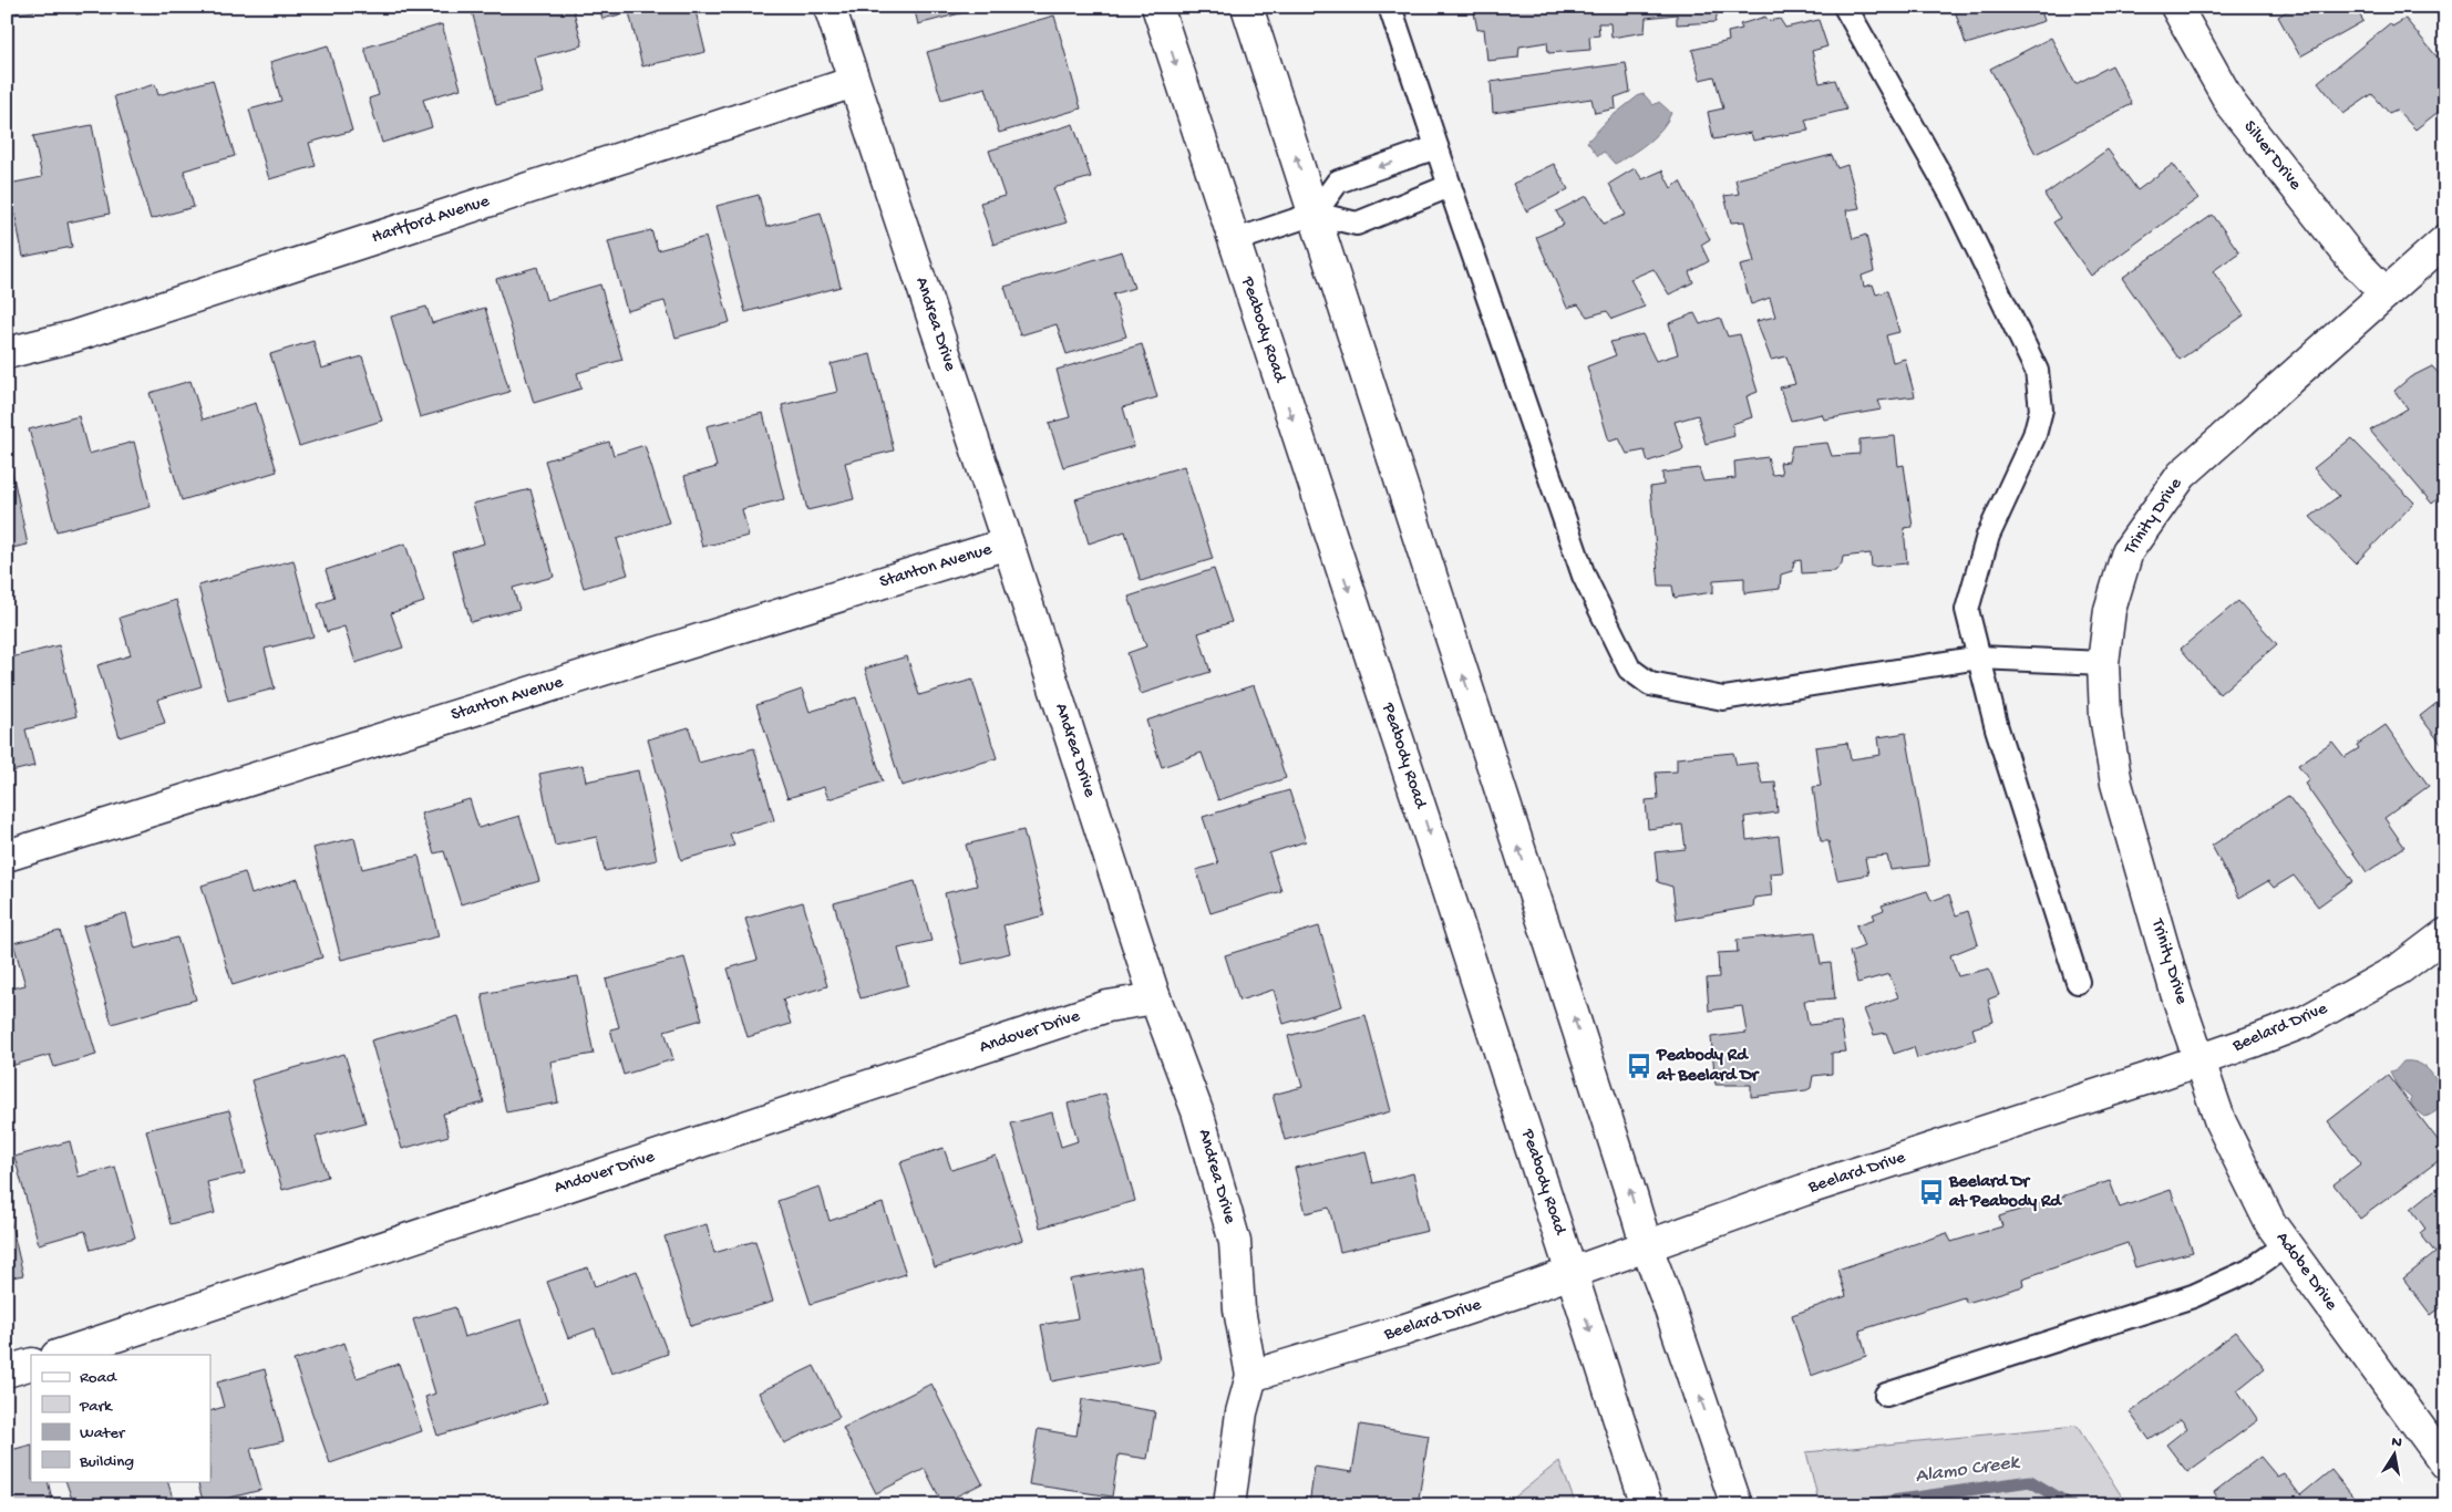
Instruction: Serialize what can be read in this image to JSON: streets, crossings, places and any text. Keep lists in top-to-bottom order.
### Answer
{
  "streets": {
    "street": [
      "Silver Drive",
      "Hartford Avenue",
      "Andrea Drive",
      "Peabody Road",
      "Trinity Drive",
      "Stanton Avenue",
      "Beelard Drive",
      "Andover Drive",
      "Adobe Drive"
    ]
  },
  "crossings": [
    ["Silver Drive", "Trinity Drive"],
    ["Hartford Avenue", "Andrea Drive"],
    ["Andrea Drive", "Stanton Avenue"],
    ["Andrea Drive", "Beelard Drive"],
    ["Andrea Drive", "Andover Drive"],
    ["Peabody Road", "Beelard Drive"],
    ["Trinity Drive", "Beelard Drive"],
    ["Trinity Drive", "Adobe Drive"],
    ["Beelard Drive", "Adobe Drive"]
  ],
  "water": ["Alamo Creek"],
  "places": {
    "bus stop": ["Peabody Rd at Beelard Dr", "Beelard Dr at Peabody Rd"]
  },
  "legend": [
    "Road",
    "Park",
    "Water",
    "Building"
  ],
  "north": "top"
}
